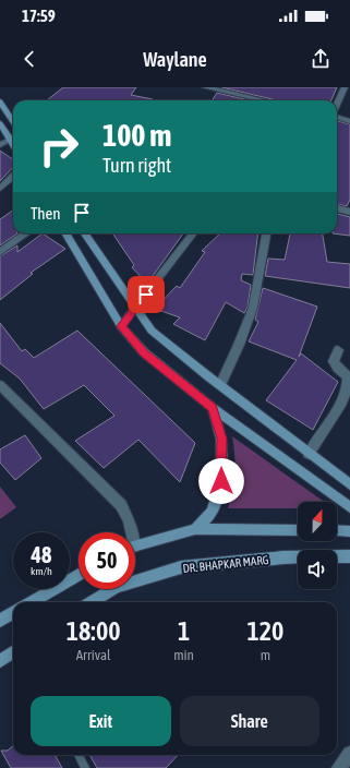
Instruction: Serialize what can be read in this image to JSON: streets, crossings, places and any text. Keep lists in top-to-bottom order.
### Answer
{
  "streets": {
    "main road": ["DR. BHAPKAR MARG"]
  },
  "north": "top",
  "page": {
    "status": "17:59",
    "header": "Waylane",
    "turn": ["100 m", "Turn right"],
    "then": "Then",
    "speed": "48 km/h",
    "limit": "50",
    "eta": [
      "18:00",
      "Arrival",
      "1",
      "min",
      "120",
      "m"
    ],
    "buttons": ["Exit", "Share"]
  }
}
